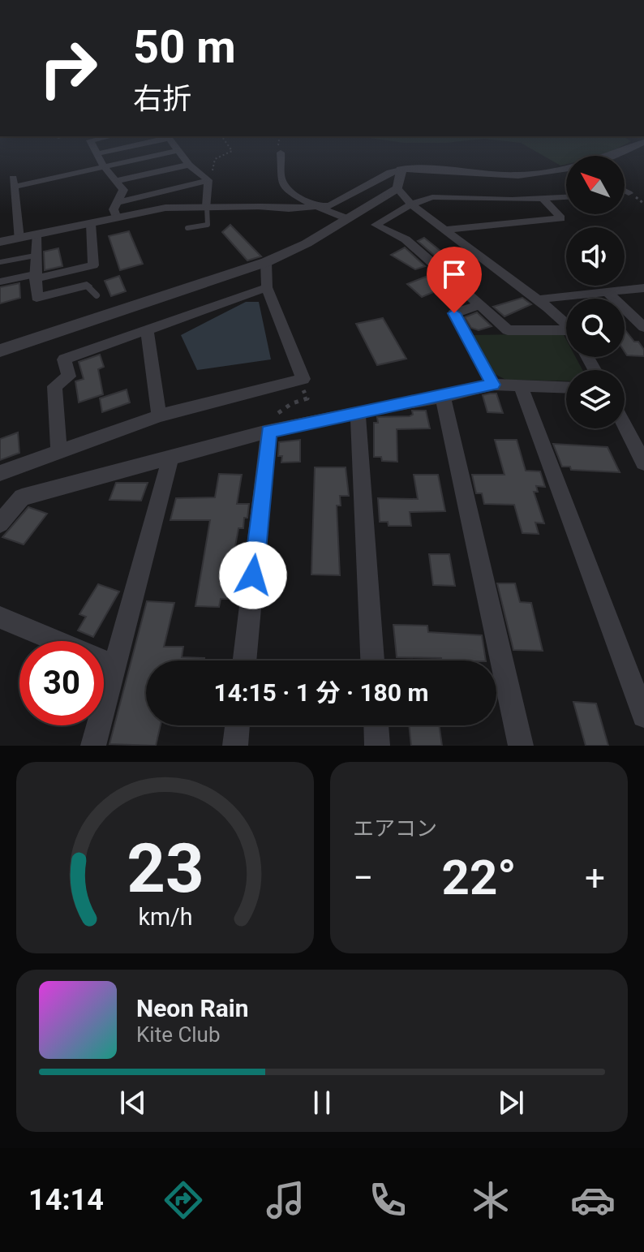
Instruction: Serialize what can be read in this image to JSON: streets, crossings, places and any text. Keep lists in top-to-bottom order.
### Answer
{
  "north": "top left",
  "page": {
    "turn": ["50 m", "右折"],
    "limit": "30",
    "trip": "14:15 · 1 分 · 180 m",
    "tile": "エアコン",
    "heat": ["−", "22°", "+"],
    "song": ["Neon Rain", "Kite Club"],
    "tabs": "14:14",
    "gauge": ["23", "km/h"]
  }
}
